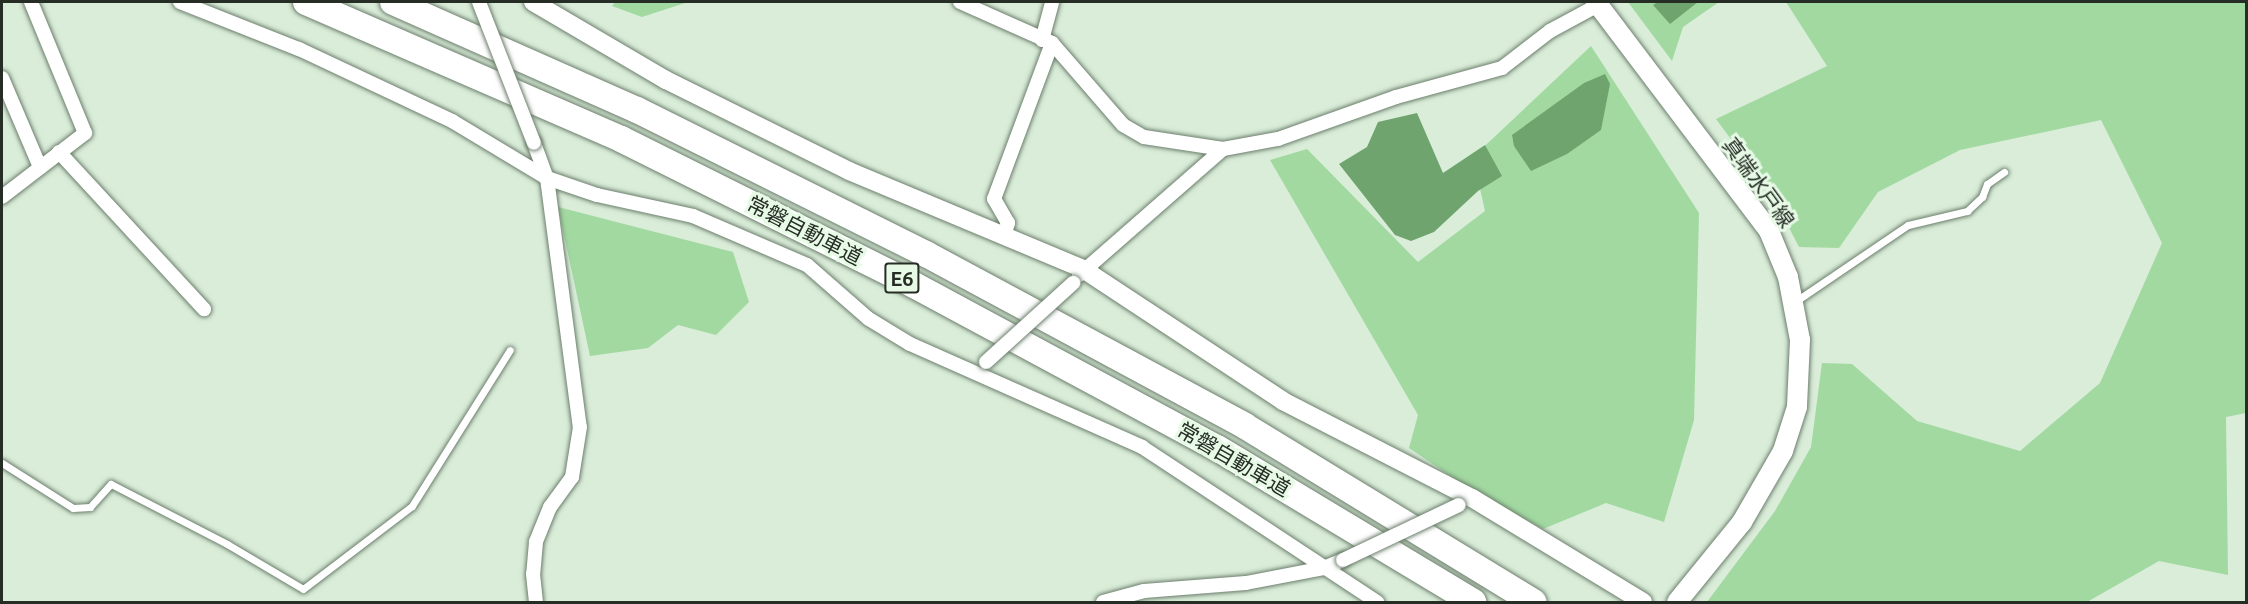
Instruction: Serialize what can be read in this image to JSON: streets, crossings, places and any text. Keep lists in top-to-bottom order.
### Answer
{
  "streets": {
    "highway": ["常磐自動車道", "E6"],
    "main road": ["真端水戸線"]
  }
}
